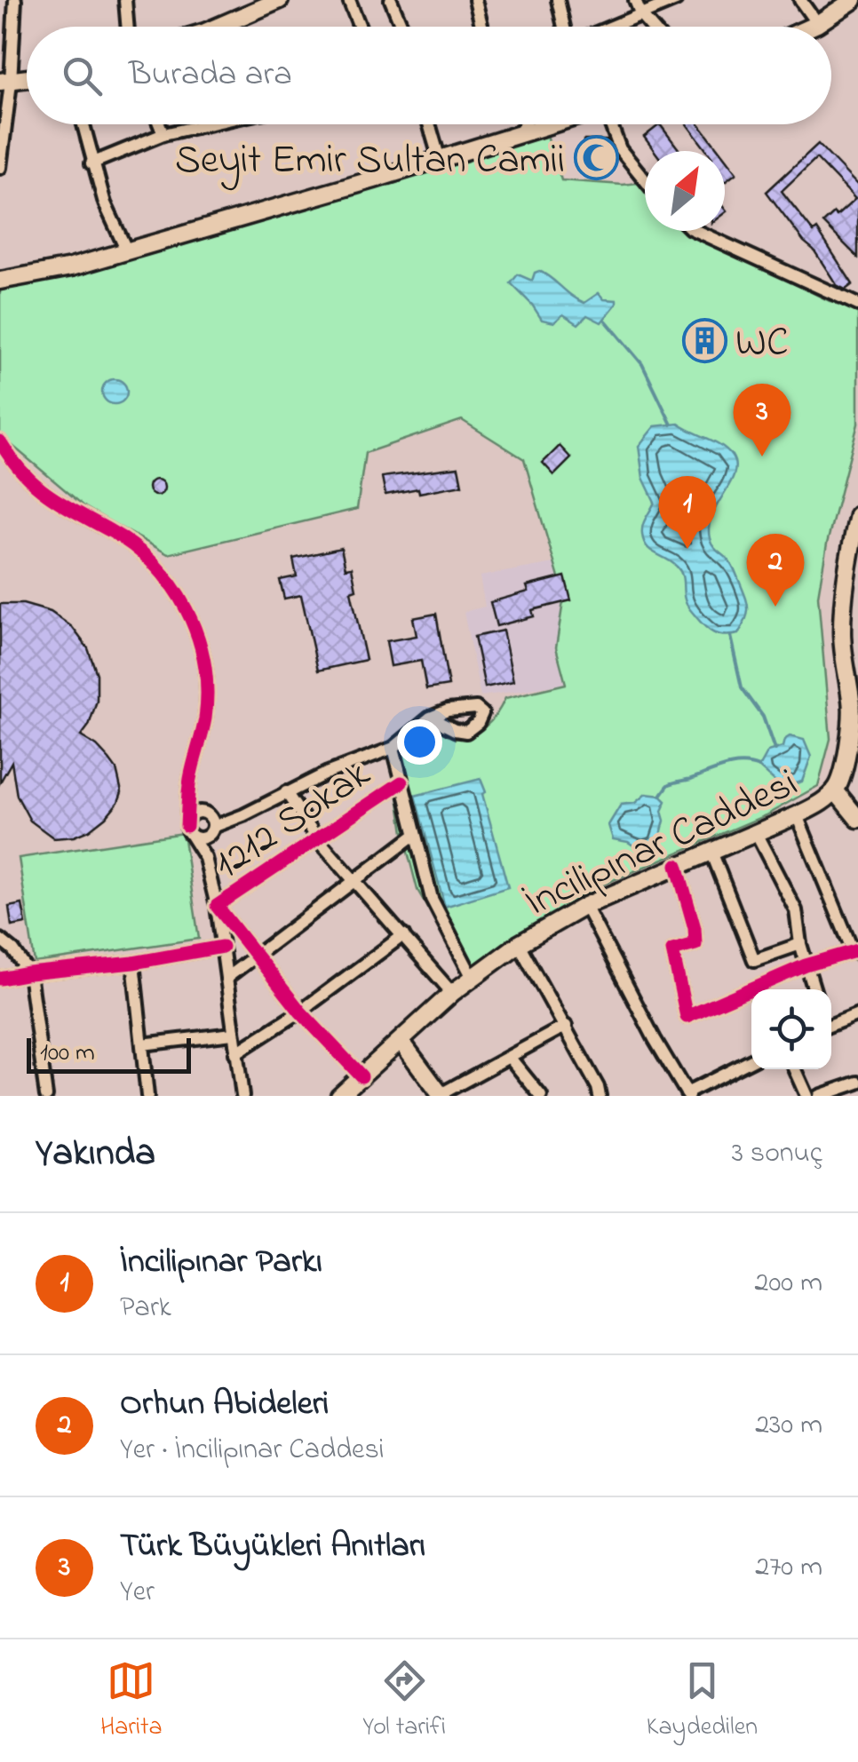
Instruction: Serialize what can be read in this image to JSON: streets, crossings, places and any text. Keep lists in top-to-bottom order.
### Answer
{
  "streets": {
    "main road": ["İncilipınar Caddesi"],
    "street": ["1212 Sokak"]
  },
  "places": {
    "mosque": ["Seyit Emir Sultan Camii"],
    "building": ["WC"]
  },
  "scale_bar": "100 m",
  "north": "top right",
  "page": {
    "search": "Burada ara",
    "pins": ["3", "1", "2"],
    "scale": "100 m",
    "heading": ["Yakında", "3 sonuç"],
    "list": [
      {
        "mark": "1",
        "name": "İncilipınar Parkı",
        "note": "Park",
        "value": "200 m"
      },
      {
        "mark": "2",
        "name": "Orhun Abideleri",
        "note": "Yer · İncilipınar Caddesi",
        "value": "230 m"
      },
      {
        "mark": "3",
        "name": "Türk Büyükleri Anıtları",
        "note": "Yer",
        "value": "270 m"
      }
    ],
    "nav": ["Harita", "Yol tarifi", "Kaydedilen"]
  }
}
